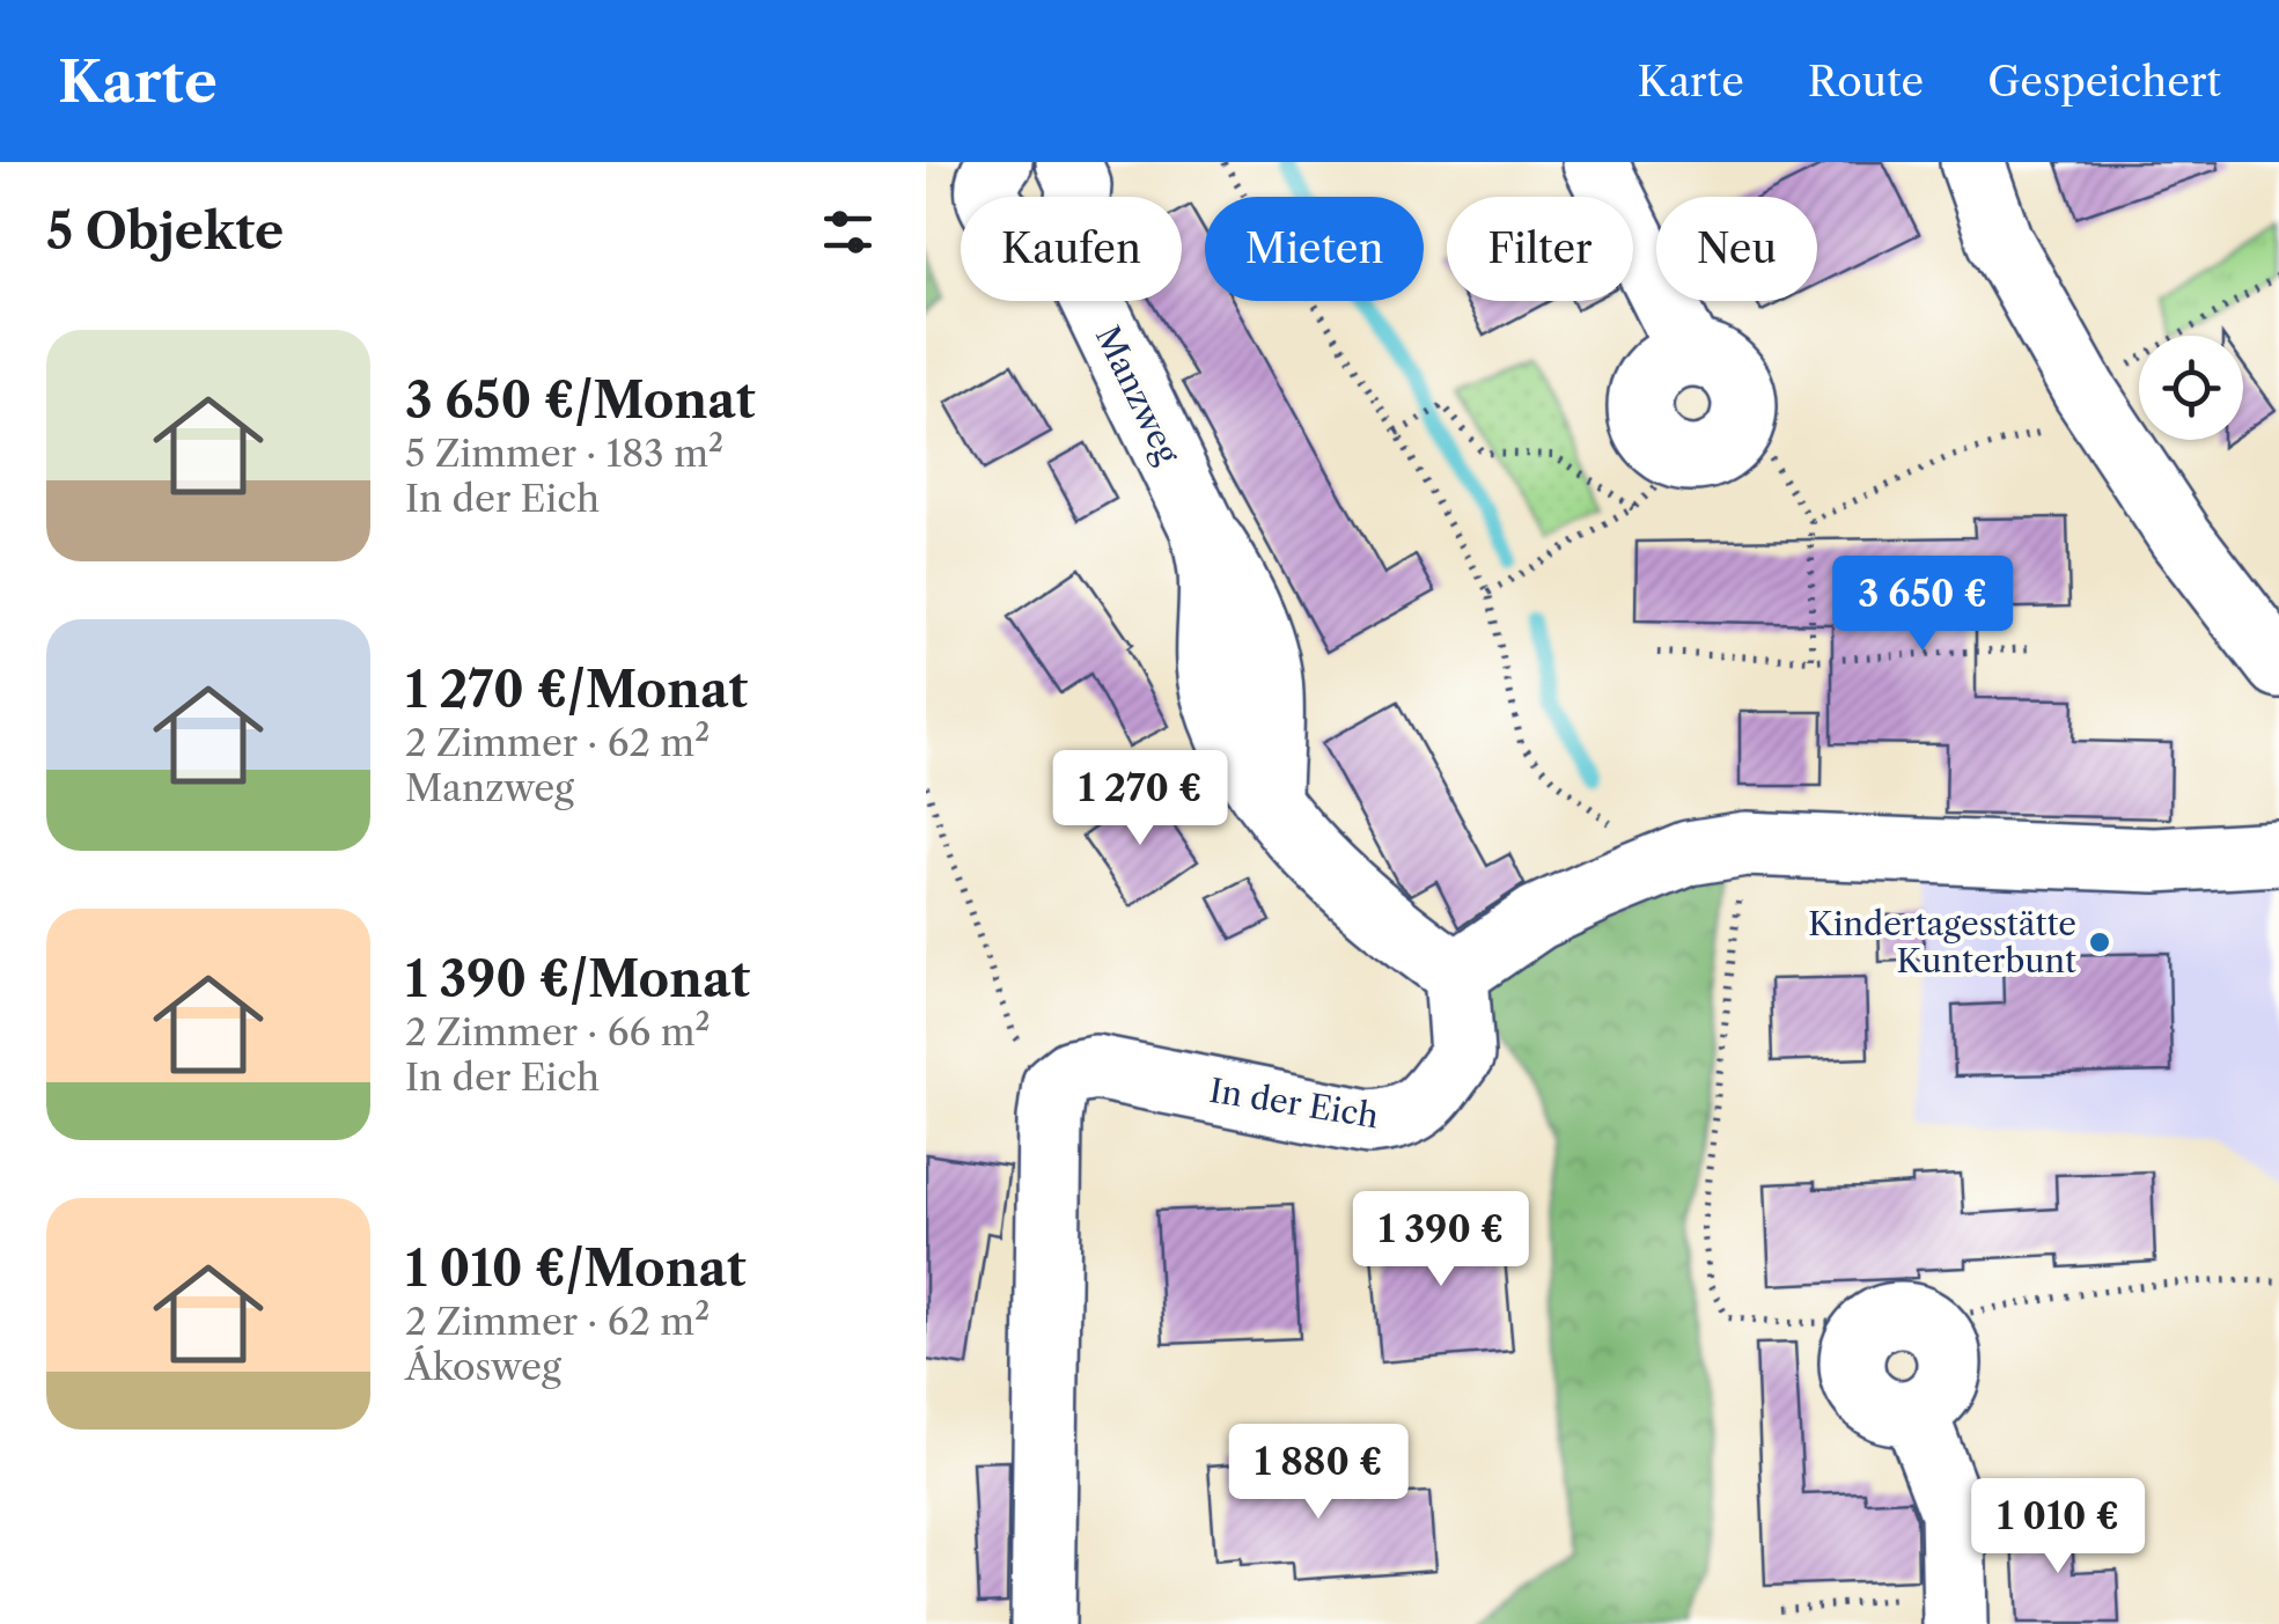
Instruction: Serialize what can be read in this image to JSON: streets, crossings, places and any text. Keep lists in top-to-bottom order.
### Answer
{
  "streets": {
    "street": ["Manzweg", "In der Eich"]
  },
  "crossings": [
    ["Manzweg", "In der Eich"]
  ],
  "places": ["Kindertagesstätte Kunterbunt"],
  "page": {
    "header": "Karte",
    "nav": ["Karte", "Route", "Gespeichert"],
    "heading": "5 Objekte",
    "chip": [
      "Kaufen",
      "Mieten",
      "Filter",
      "Neu"
    ],
    "list": [
      {
        "name": "3 650 €/Monat",
        "note": "5 Zimmer · 183 m² · In der Eich"
      },
      {
        "name": "1 270 €/Monat",
        "note": "2 Zimmer · 62 m² · Manzweg"
      },
      {
        "name": "1 390 €/Monat",
        "note": "2 Zimmer · 66 m² · In der Eich"
      },
      {
        "name": "1 010 €/Monat",
        "note": "2 Zimmer · 62 m² · Ákosweg"
      }
    ],
    "price": [
      "3 650 €",
      "1 270 €",
      "1 390 €",
      "1 880 €",
      "1 010 €"
    ]
  }
}
